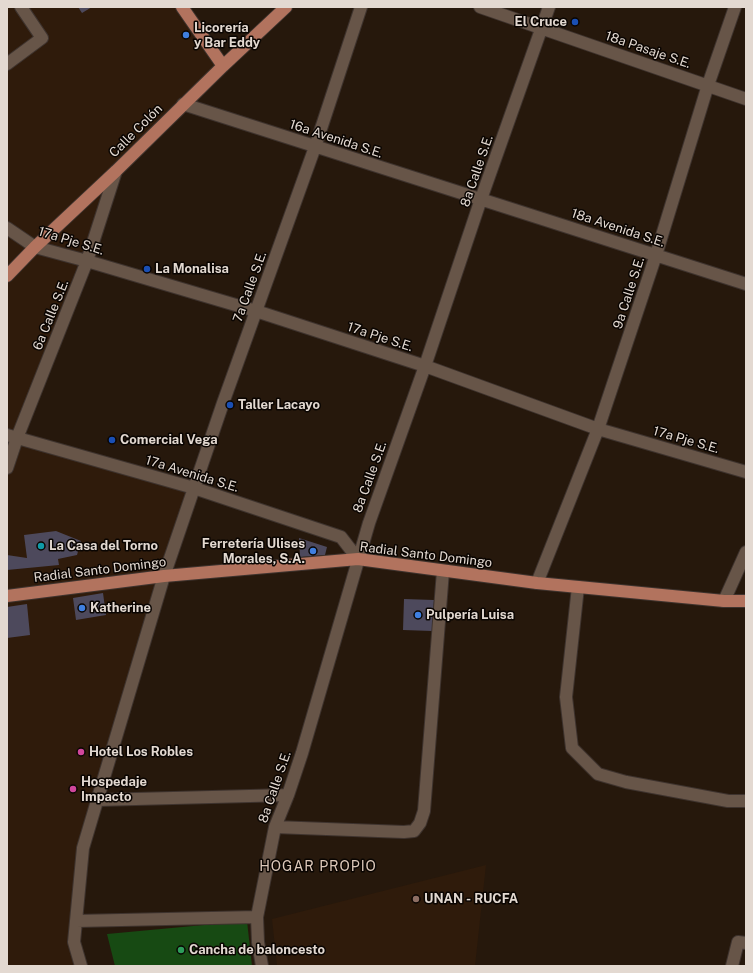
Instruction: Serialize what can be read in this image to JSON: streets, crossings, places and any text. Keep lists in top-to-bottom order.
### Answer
{
  "streets": {
    "main road": ["Calle Colón", "Radial Santo Domingo"],
    "street": [
      "18a Pasaje S.E.",
      "16a Avenida S.E.",
      "8a Calle S.E.",
      "18a Avenida S.E.",
      "17a Pje S.E.",
      "7a Calle S.E.",
      "9a Calle S.E.",
      "6a Calle S.E.",
      "17a Avenida S.E."
    ]
  },
  "crossings": [
    ["18a Pasaje S.E.", "8a Calle S.E."],
    ["18a Pasaje S.E.", "9a Calle S.E."],
    ["Calle Colón", "16a Avenida S.E."],
    ["Calle Colón", "17a Pje S.E."],
    ["Calle Colón", "6a Calle S.E."],
    ["16a Avenida S.E.", "8a Calle S.E."],
    ["16a Avenida S.E.", "18a Avenida S.E."],
    ["16a Avenida S.E.", "7a Calle S.E."],
    ["8a Calle S.E.", "18a Avenida S.E."],
    ["8a Calle S.E.", "17a Pje S.E."],
    ["8a Calle S.E.", "17a Avenida S.E."],
    ["8a Calle S.E.", "Radial Santo Domingo"],
    ["18a Avenida S.E.", "9a Calle S.E."],
    ["17a Pje S.E.", "7a Calle S.E."],
    ["17a Pje S.E.", "9a Calle S.E."],
    ["17a Pje S.E.", "6a Calle S.E."],
    ["7a Calle S.E.", "17a Avenida S.E."],
    ["7a Calle S.E.", "Radial Santo Domingo"],
    ["9a Calle S.E.", "Radial Santo Domingo"],
    ["6a Calle S.E.", "17a Avenida S.E."],
    ["17a Avenida S.E.", "Radial Santo Domingo"]
  ],
  "districts": ["HOGAR PROPIO"],
  "places": [
    "El Cruce",
    "Licorería y Bar Eddy",
    "La Monalisa",
    "Taller Lacayo",
    "Comercial Vega",
    "La Casa del Torno",
    "Ferretería Ulises Morales, S.A.",
    "Katherine",
    "Pulpería Luisa",
    "Hotel Los Robles",
    "Hospedaje Impacto",
    "UNAN - RUCFA",
    "Cancha de baloncesto"
  ]
}
